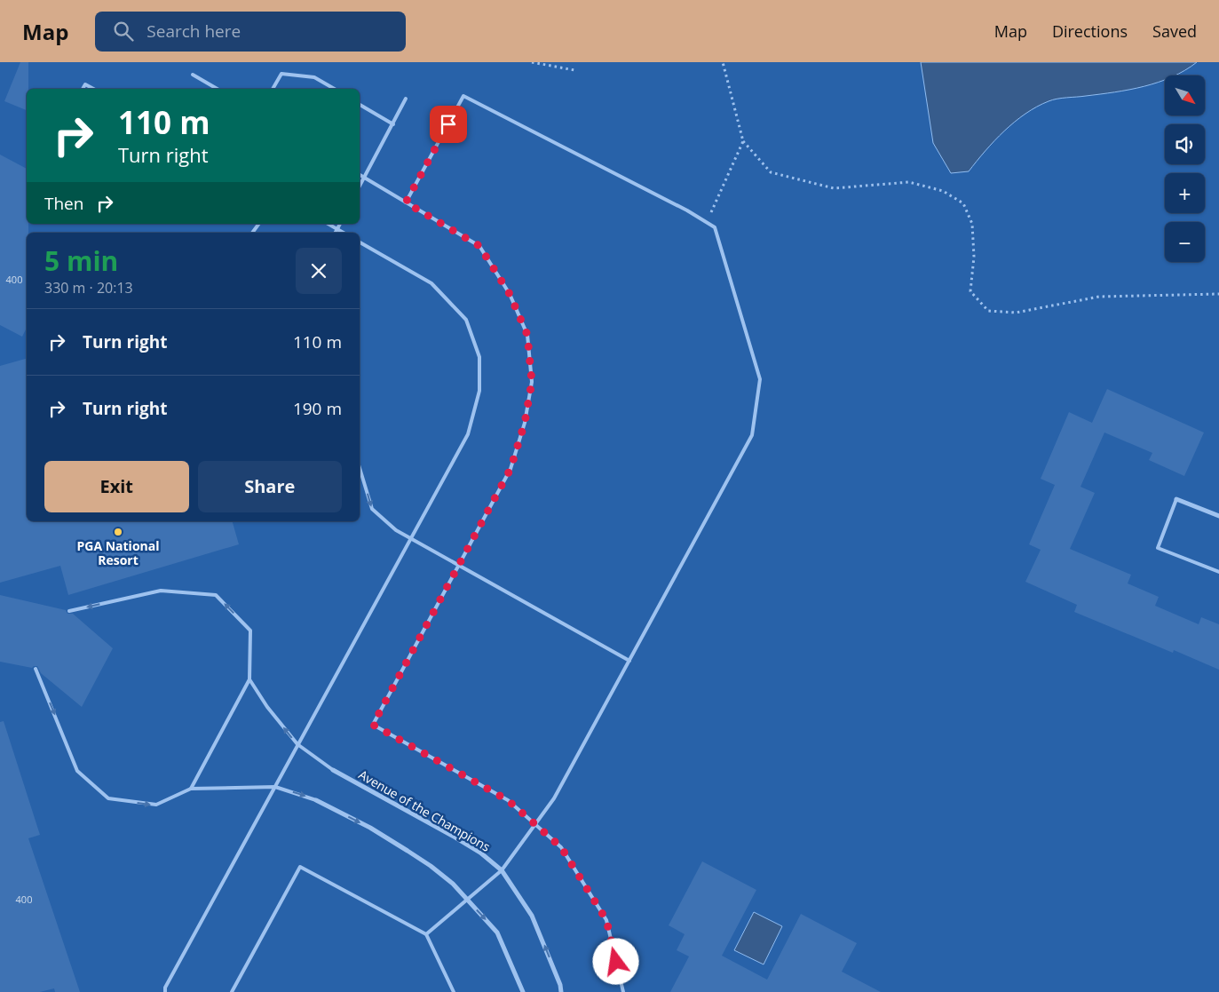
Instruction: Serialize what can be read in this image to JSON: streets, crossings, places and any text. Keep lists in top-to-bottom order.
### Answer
{
  "streets": {
    "street": ["Avenue of the Champions"]
  },
  "places": ["PGA National Resort"],
  "house_numbers": ["400", "400"],
  "north": "bottom right",
  "page": {
    "header": "Map",
    "search": "Search here",
    "nav": ["Map", "Directions", "Saved"],
    "map_buttons": ["+", "−"],
    "turn": ["110 m", "Turn right"],
    "then": "Then",
    "heading": ["5 min", "330 m · 20:13"],
    "list": [
      {
        "name": "Turn right",
        "value": "110 m"
      },
      {
        "name": "Turn right",
        "value": "190 m"
      }
    ],
    "buttons": ["Exit", "Share"]
  }
}
